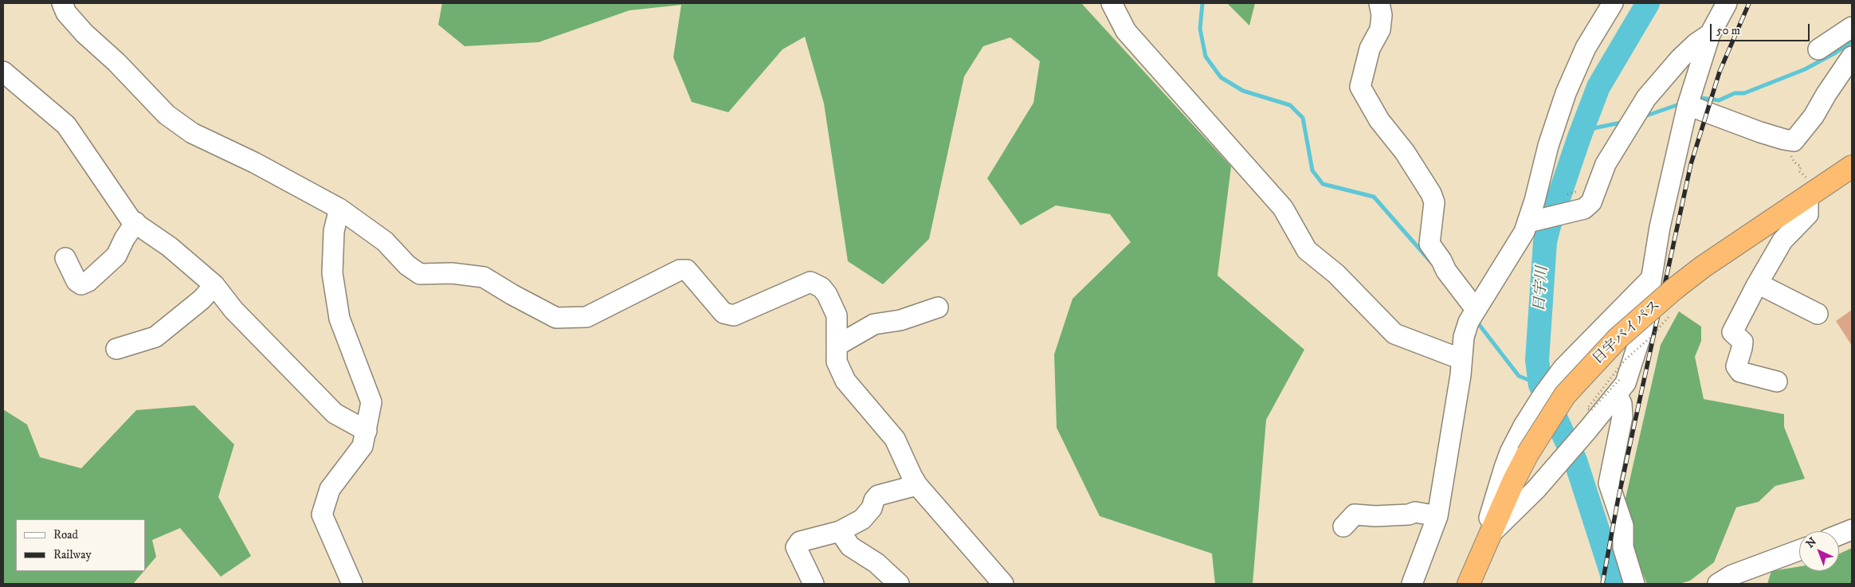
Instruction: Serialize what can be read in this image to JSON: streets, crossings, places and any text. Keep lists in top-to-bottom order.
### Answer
{
  "streets": {
    "highway": ["日宇バイパス"]
  },
  "water": ["日宇川"],
  "legend": ["Road", "Railway"],
  "scale_bar": "50 m",
  "north": "top left"
}
